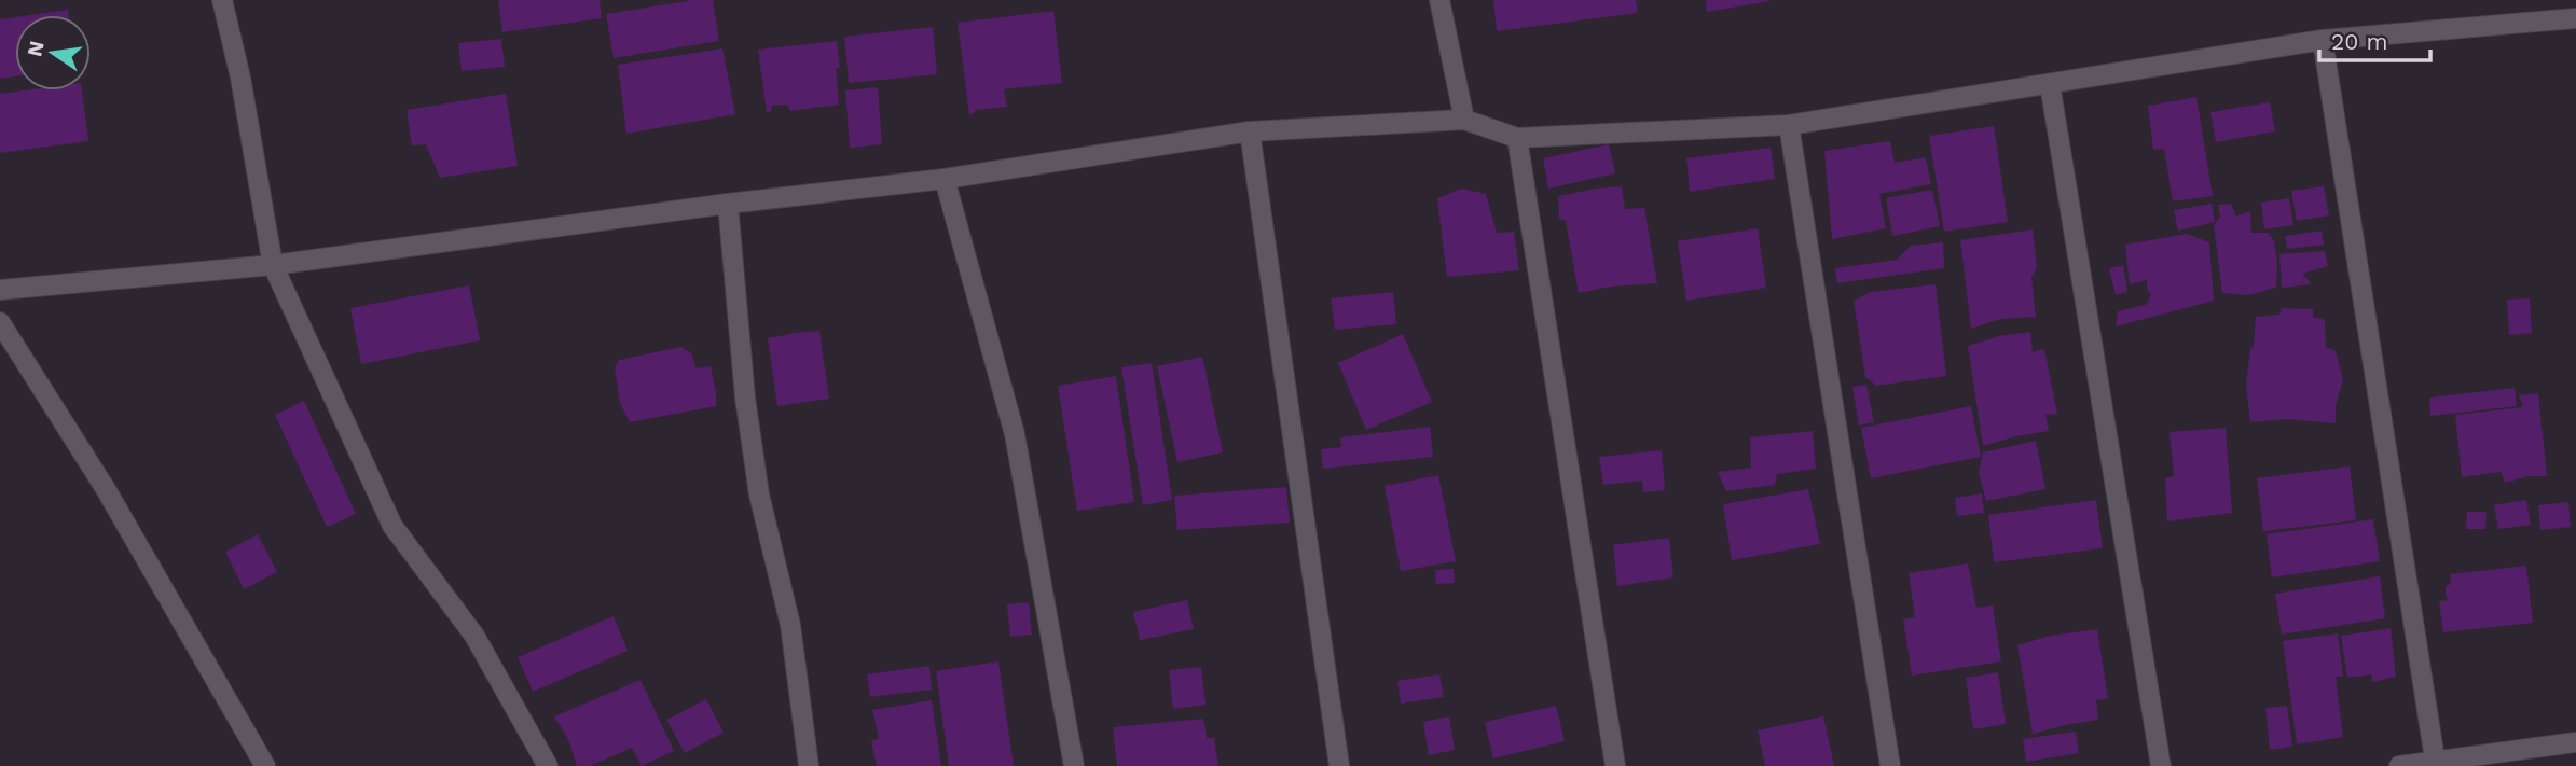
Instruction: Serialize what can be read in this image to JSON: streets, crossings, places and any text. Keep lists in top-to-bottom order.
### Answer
{
  "scale_bar": "20 m",
  "north": "left"
}
